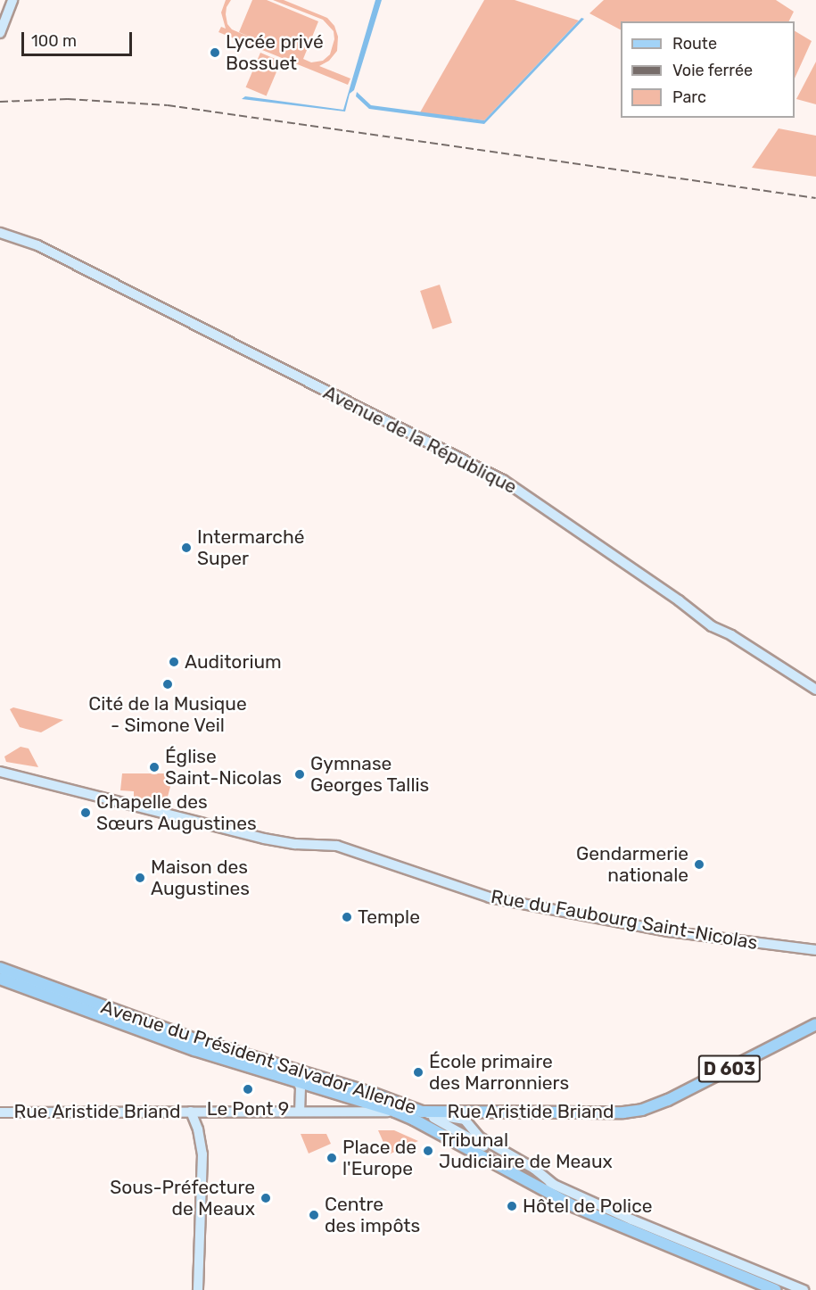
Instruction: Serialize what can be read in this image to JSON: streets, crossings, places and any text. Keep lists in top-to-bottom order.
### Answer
{
  "streets": {
    "main road": ["Avenue du Président Salvador Allende", "D 603", "Rue Aristide Briand"],
    "street": ["Avenue de la République", "Rue du Faubourg Saint-Nicolas"]
  },
  "crossings": [
    ["Avenue du Président Salvador Allende", "Rue Aristide Briand"]
  ],
  "places": [
    "Lycée privé Bossuet",
    "Intermarché Super",
    "Auditorium",
    "Cité de la Musique - Simone Veil",
    "Église Saint-Nicolas",
    "Gymnase Georges Tallis",
    "Chapelle des Sœurs Augustines",
    "Gendarmerie nationale",
    "Maison des Augustines",
    "Temple",
    "École primaire des Marronniers",
    "Le Pont 9",
    "Tribunal Judiciaire de Meaux",
    "Place de l'Europe",
    "Sous-Préfecture de Meaux",
    "Hôtel de Police",
    "Centre des impôts"
  ],
  "legend": ["Route", "Voie ferrée", "Parc"],
  "scale_bar": "100 m"
}
